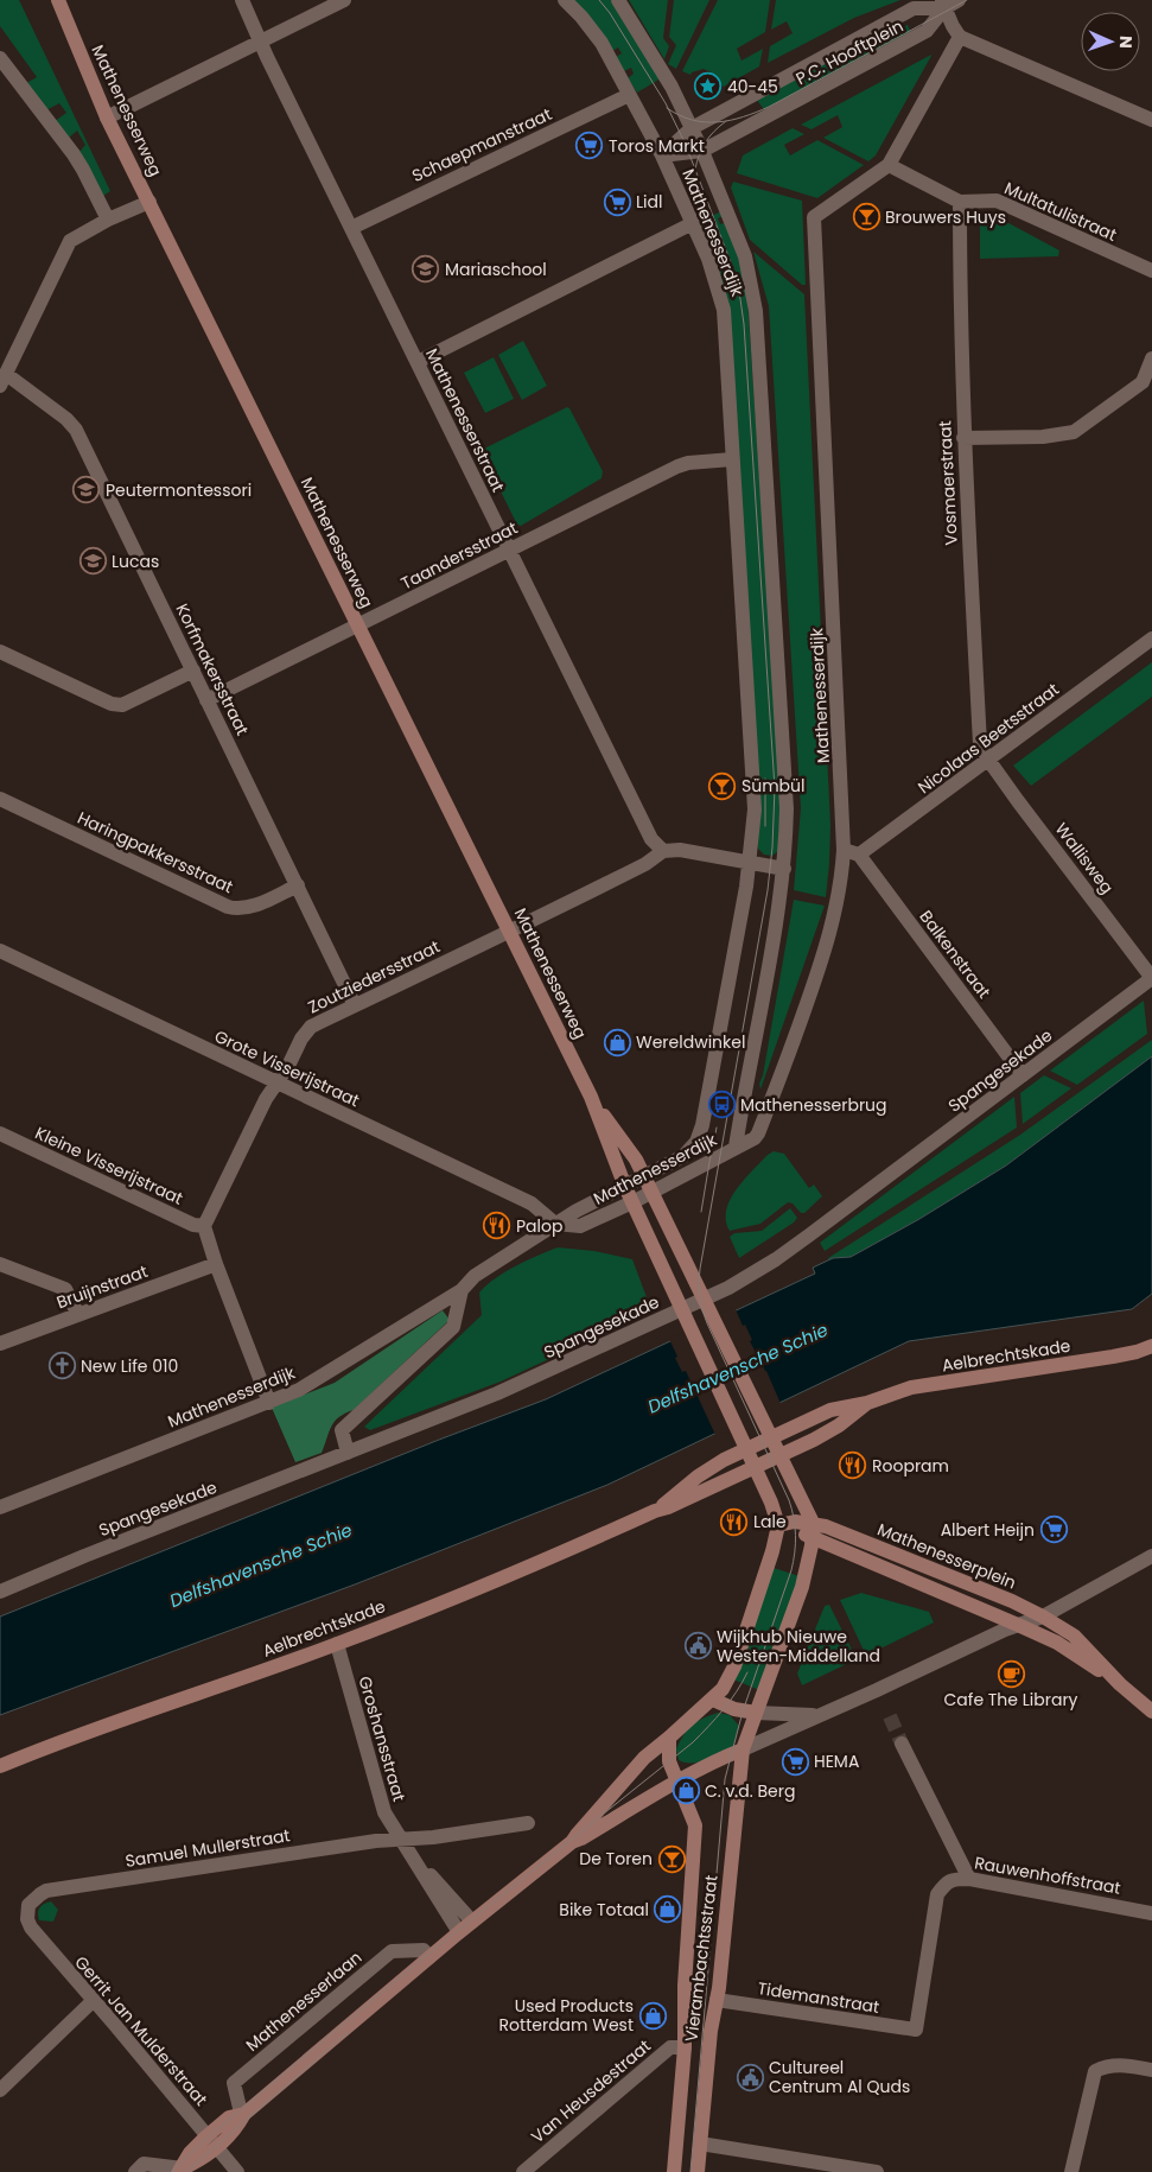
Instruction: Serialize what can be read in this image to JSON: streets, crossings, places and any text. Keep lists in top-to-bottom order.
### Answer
{
  "streets": {
    "street": [
      "P.C. Hooftplein",
      "Mathenesserweg",
      "Schaepmanstraat",
      "Multatulistraat",
      "Mathenesserdijk",
      "Mathenesserstraat",
      "Vosmaerstraat",
      "Taandersstraat",
      "Korfmakersstraat",
      "Nicolaas Beetsstraat",
      "Haringpakkersstraat",
      "Wallisweg",
      "Balkenstraat",
      "Zoutziedersstraat",
      "Grote Visserijstraat",
      "Spangesekade",
      "Kleine Visserijstraat",
      "Bruijnstraat",
      "Aelbrechtskade",
      "Mathenesserplein",
      "Groshansstraat",
      "Samuel Mullerstraat",
      "Rauwenhoffstraat",
      "Vierambachtsstraat",
      "Tidemanstraat",
      "Mathenesserlaan",
      "Gerrit Jan Mulderstraat",
      "Van Heusdestraat"
    ]
  },
  "crossings": [
    ["P.C. Hooftplein", "Mathenesserdijk"],
    ["Mathenesserweg", "Mathenesserdijk"],
    ["Mathenesserweg", "Taandersstraat"],
    ["Mathenesserweg", "Zoutziedersstraat"],
    ["Mathenesserweg", "Mathenesserplein"],
    ["Schaepmanstraat", "Mathenesserdijk"],
    ["Schaepmanstraat", "Mathenesserstraat"],
    ["Multatulistraat", "Mathenesserdijk"],
    ["Multatulistraat", "Vosmaerstraat"],
    ["Mathenesserdijk", "Taandersstraat"],
    ["Mathenesserdijk", "Grote Visserijstraat"],
    ["Mathenesserstraat", "Taandersstraat"],
    ["Mathenesserstraat", "Zoutziedersstraat"],
    ["Vosmaerstraat", "Nicolaas Beetsstraat"],
    ["Vosmaerstraat", "Wallisweg"],
    ["Taandersstraat", "Korfmakersstraat"],
    ["Korfmakersstraat", "Haringpakkersstraat"],
    ["Korfmakersstraat", "Zoutziedersstraat"],
    ["Nicolaas Beetsstraat", "Wallisweg"],
    ["Nicolaas Beetsstraat", "Balkenstraat"],
    ["Wallisweg", "Spangesekade"],
    ["Balkenstraat", "Spangesekade"],
    ["Zoutziedersstraat", "Grote Visserijstraat"],
    ["Zoutziedersstraat", "Kleine Visserijstraat"],
    ["Aelbrechtskade", "Groshansstraat"],
    ["Groshansstraat", "Samuel Mullerstraat"],
    ["Samuel Mullerstraat", "Gerrit Jan Mulderstraat"],
    ["Rauwenhoffstraat", "Tidemanstraat"],
    ["Vierambachtsstraat", "Tidemanstraat"],
    ["Vierambachtsstraat", "Van Heusdestraat"]
  ],
  "water": ["Delfshavensche Schie"],
  "places": {
    "place": ["40-45"],
    "supermarket": [
      "Toros Markt",
      "Lidl",
      "Albert Heijn",
      "HEMA"
    ],
    "bar": ["Brouwers Huys", "Sümbül", "De Toren"],
    "school or university": ["Mariaschool", "Peutermontessori", "Lucas"],
    "shop": [
      "Wereldwinkel",
      "C. v.d. Berg",
      "Bike Totaal",
      "Used Products Rotterdam West"
    ],
    "bus stop": ["Mathenesserbrug"],
    "restaurant": ["Palop", "Roopram", "Lale"],
    "church": ["New Life 010"],
    "public building": ["Wijkhub Nieuwe Westen-Middelland", "Cultureel Centrum Al Quds"],
    "cafe": ["Cafe The Library"]
  },
  "north": "right"
}
